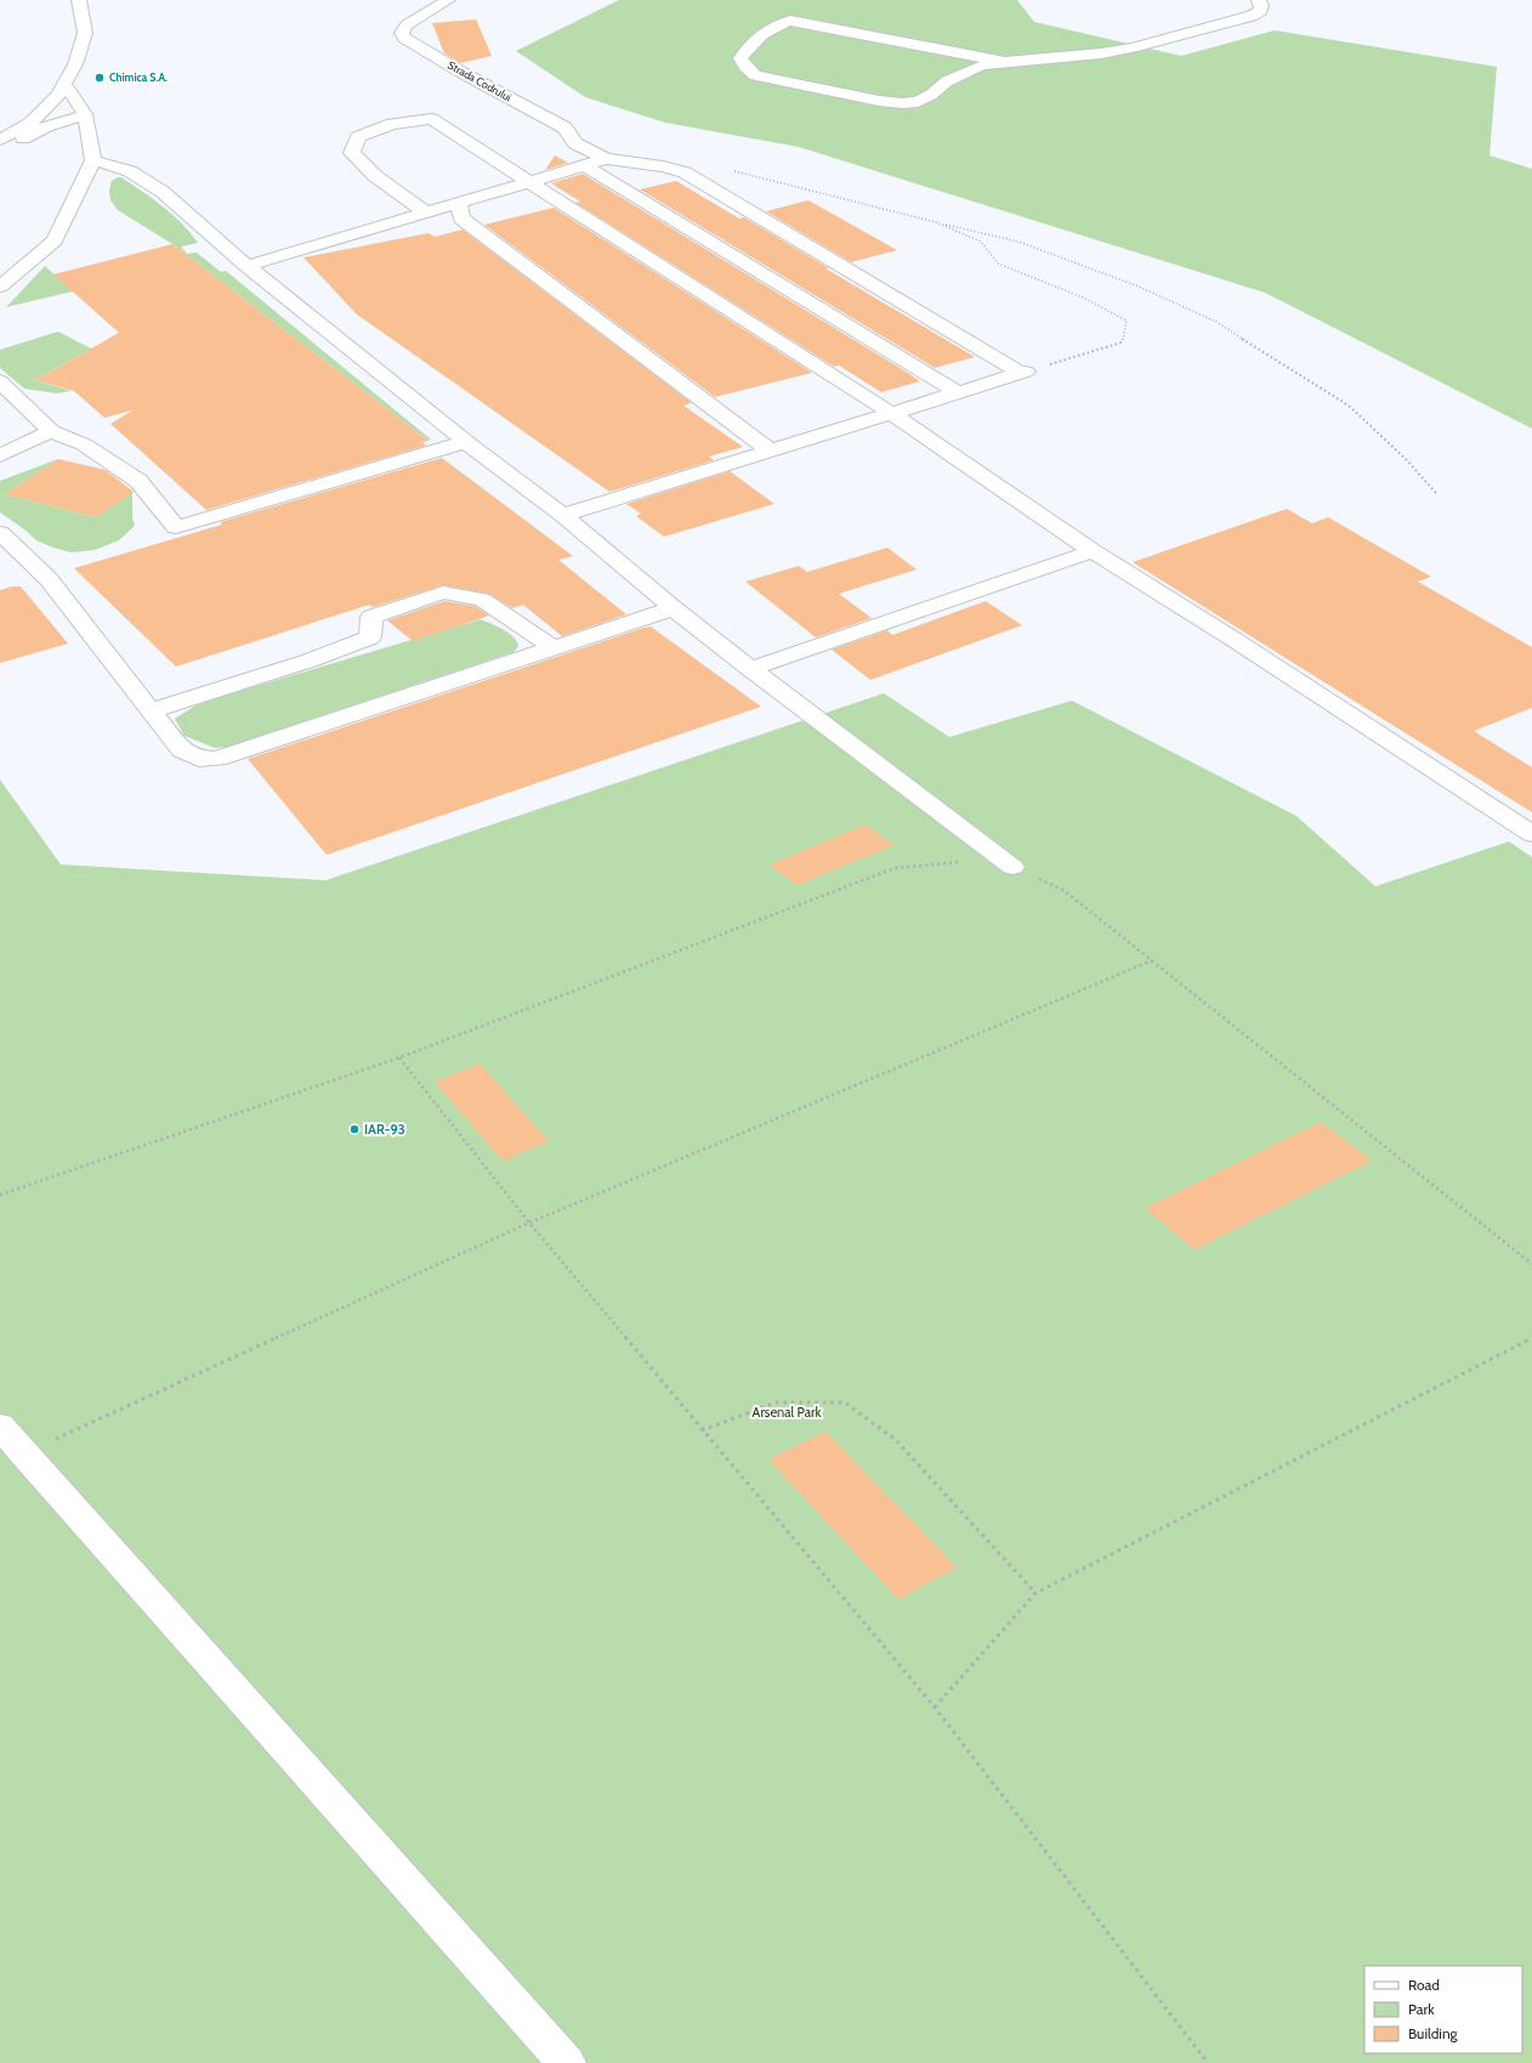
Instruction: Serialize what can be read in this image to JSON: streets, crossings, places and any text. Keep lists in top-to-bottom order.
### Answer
{
  "streets": {
    "street": ["Strada Codrului"]
  },
  "parks": ["Arsenal Park"],
  "places": ["Chimica S.A.", "IAR-93"],
  "legend": ["Road", "Park", "Building"]
}
